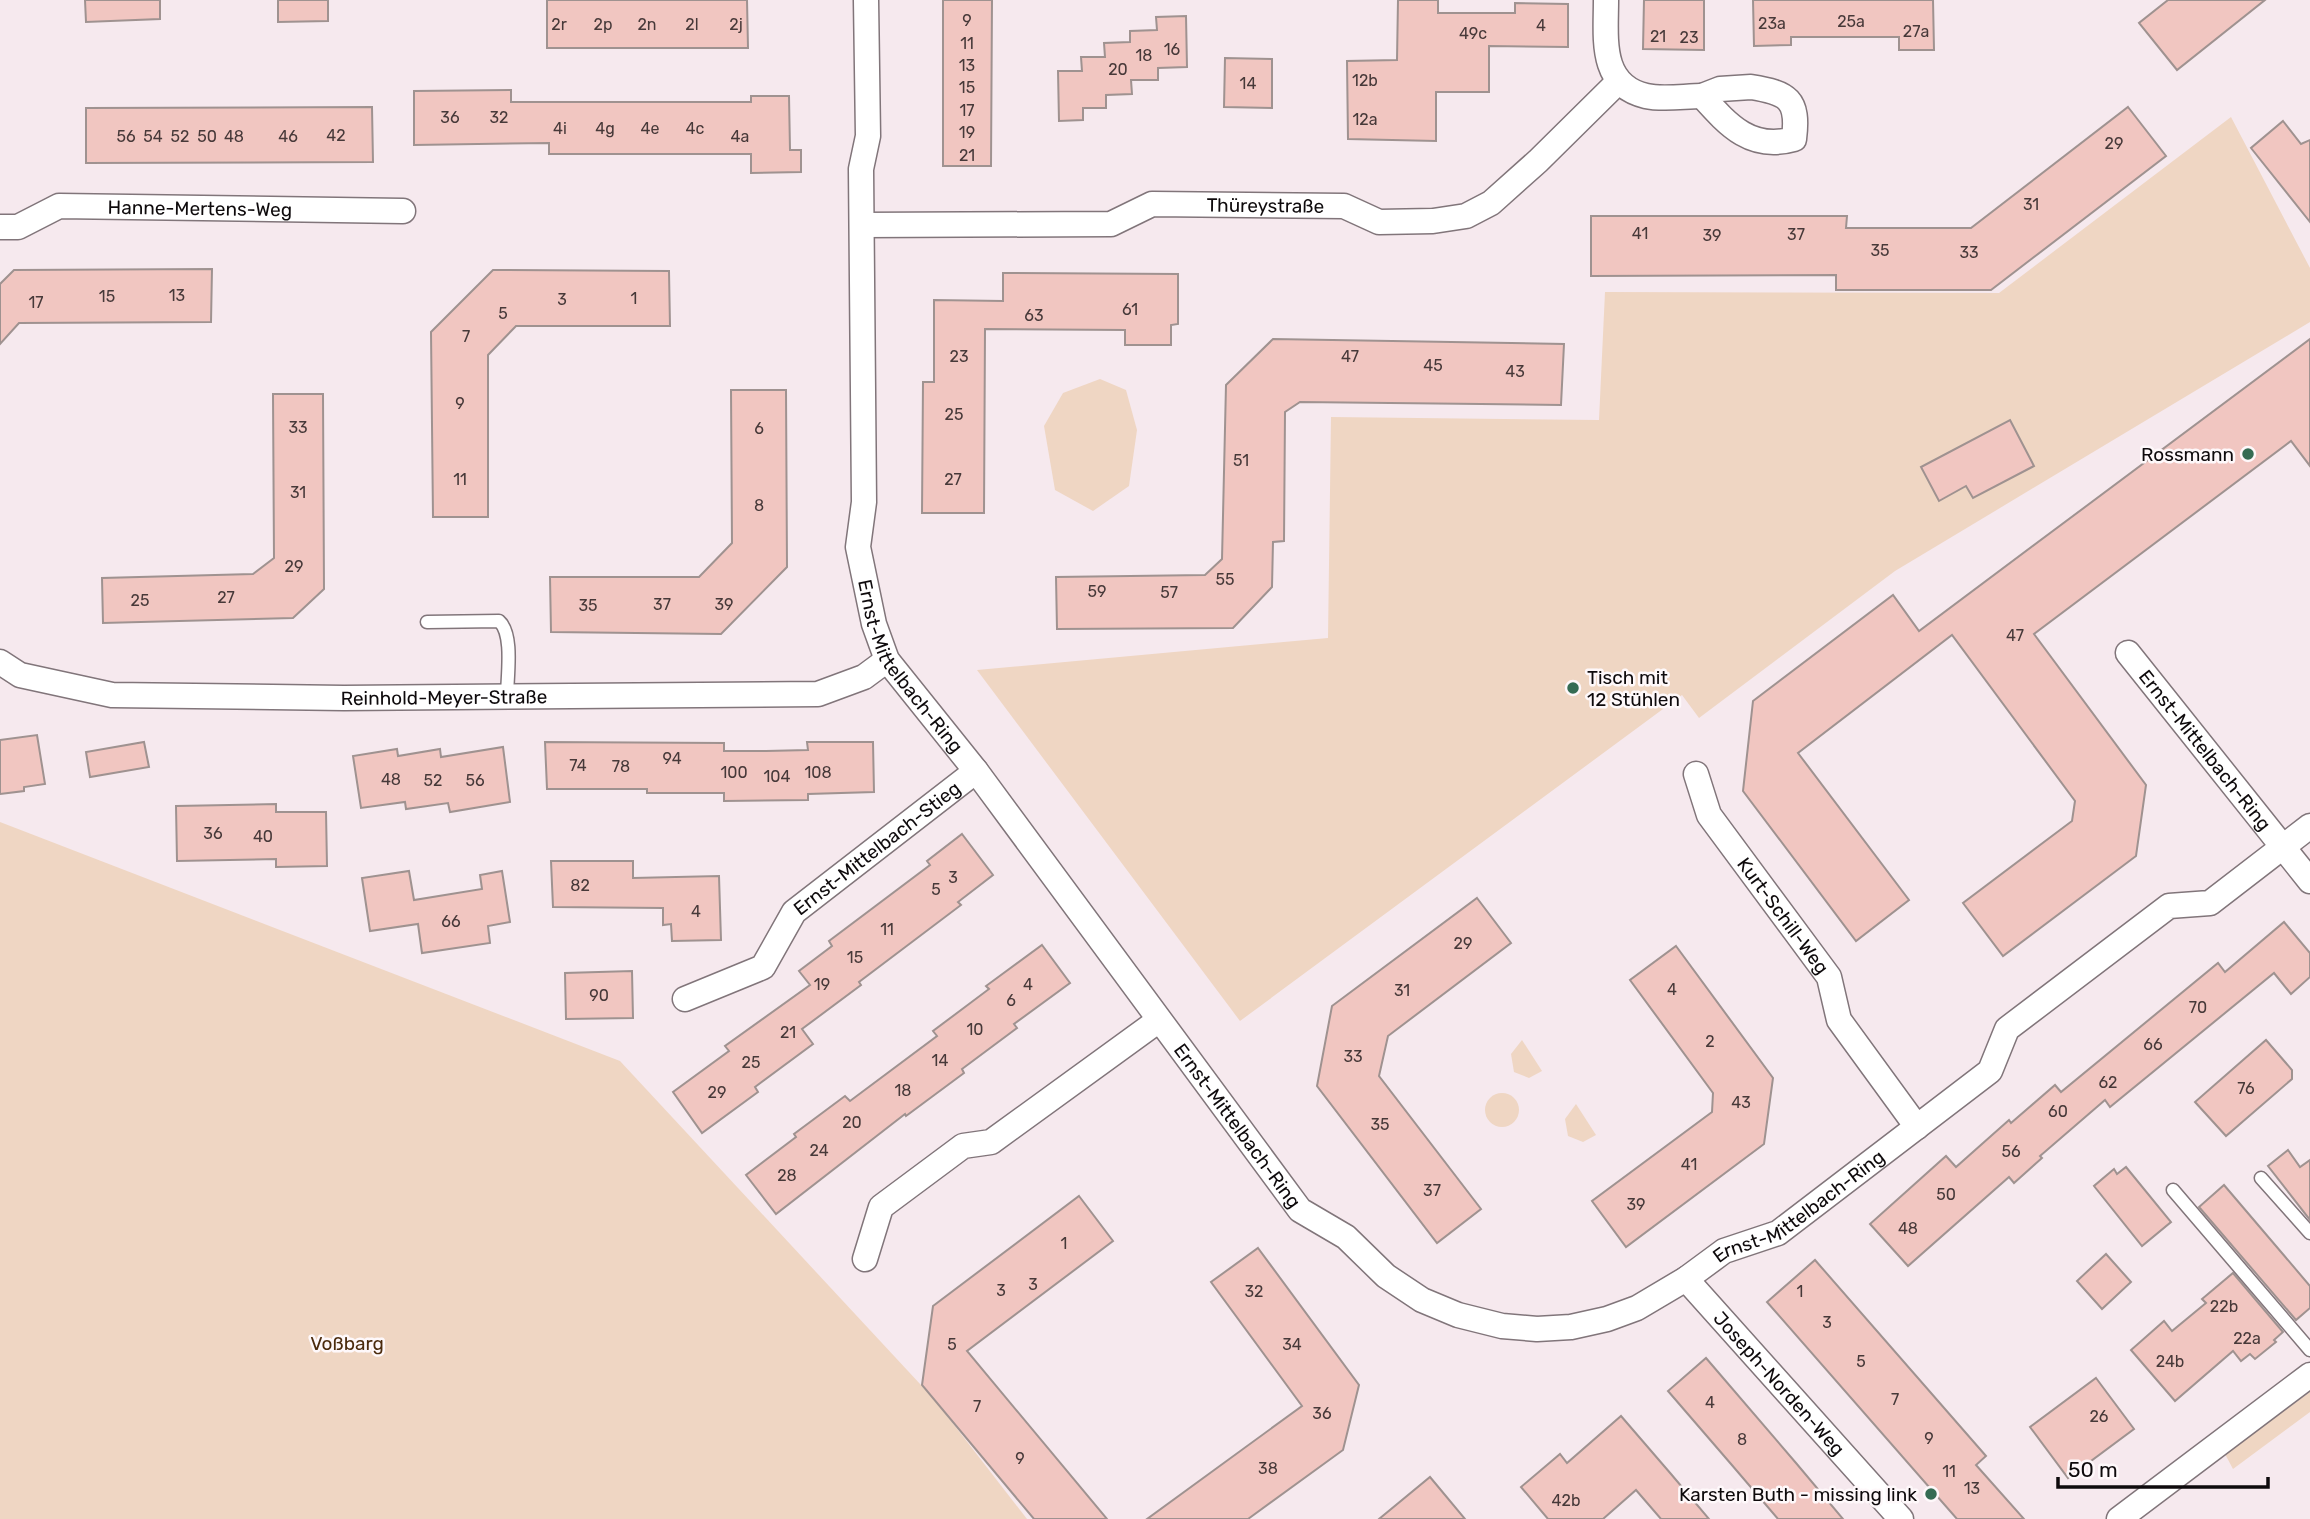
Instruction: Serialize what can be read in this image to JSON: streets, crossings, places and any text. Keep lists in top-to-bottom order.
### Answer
{
  "streets": {
    "street": [
      "Thüreystraße",
      "Hanne-Mertens-Weg",
      "Ernst-Mittelbach-Ring",
      "Reinhold-Meyer-Straße",
      "Ernst-Mittelbach-Stieg",
      "Kurt-Schill-Weg",
      "Joseph-Norden-Weg"
    ]
  },
  "crossings": [
    ["Thüreystraße", "Ernst-Mittelbach-Ring"],
    ["Ernst-Mittelbach-Ring", "Reinhold-Meyer-Straße"],
    ["Ernst-Mittelbach-Ring", "Ernst-Mittelbach-Stieg"],
    ["Ernst-Mittelbach-Ring", "Kurt-Schill-Weg"],
    ["Ernst-Mittelbach-Ring", "Joseph-Norden-Weg"]
  ],
  "parks": ["Voßbarg"],
  "places": ["Rossmann", "Tisch mit 12 Stühlen", "Karsten Buth - missing link"],
  "house_numbers": [
    "9",
    "25a",
    "23a",
    "2r",
    "2p",
    "2n",
    "2l",
    "2j",
    "4",
    "27a",
    "49c",
    "21",
    "23",
    "11",
    "16",
    "18",
    "13",
    "20",
    "12b",
    "14",
    "15",
    "17",
    "36",
    "32",
    "12a",
    "4i",
    "4g",
    "4e",
    "4c",
    "19",
    "42",
    "56",
    "54",
    "52",
    "50",
    "48",
    "46",
    "4a",
    "29",
    "21",
    "31",
    "41",
    "37",
    "39",
    "35",
    "33",
    "13",
    "15",
    "1",
    "3",
    "17",
    "61",
    "5",
    "63",
    "7",
    "23",
    "47",
    "45",
    "43",
    "9",
    "25",
    "33",
    "6",
    "51",
    "11",
    "27",
    "31",
    "8",
    "29",
    "55",
    "59",
    "57",
    "27",
    "25",
    "37",
    "39",
    "35",
    "47",
    "94",
    "74",
    "78",
    "100",
    "108",
    "104",
    "48",
    "52",
    "56",
    "36",
    "40",
    "3",
    "82",
    "5",
    "4",
    "66",
    "11",
    "29",
    "15",
    "19",
    "4",
    "4",
    "31",
    "90",
    "6",
    "70",
    "10",
    "21",
    "2",
    "66",
    "33",
    "14",
    "25",
    "62",
    "76",
    "18",
    "29",
    "43",
    "60",
    "20",
    "35",
    "24",
    "56",
    "41",
    "28",
    "37",
    "50",
    "39",
    "48",
    "1",
    "3",
    "3",
    "32",
    "1",
    "22b",
    "3",
    "22a",
    "5",
    "34",
    "5",
    "24b",
    "7",
    "4",
    "7",
    "36",
    "26",
    "9",
    "8",
    "9",
    "38",
    "11",
    "13",
    "42b"
  ],
  "scale_bar": "50 m"
}
